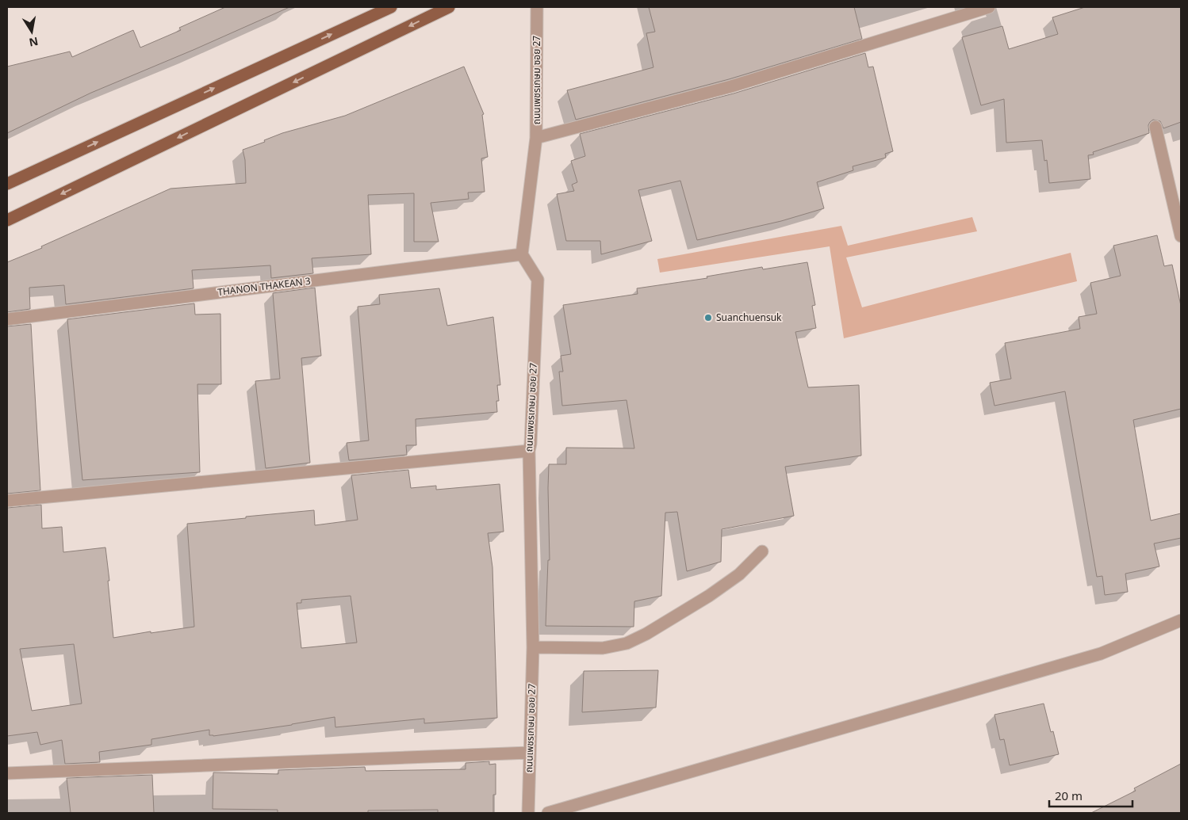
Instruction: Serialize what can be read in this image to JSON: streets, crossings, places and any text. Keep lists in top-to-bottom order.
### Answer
{
  "streets": {
    "street": ["ถนนเพชรเกษม ซอย 27", "THANON THAKEAN 3"]
  },
  "crossings": [
    ["ถนนเพชรเกษม ซอย 27", "THANON THAKEAN 3"]
  ],
  "places": ["Suanchuensuk"],
  "scale_bar": "20 m",
  "north": "bottom"
}
